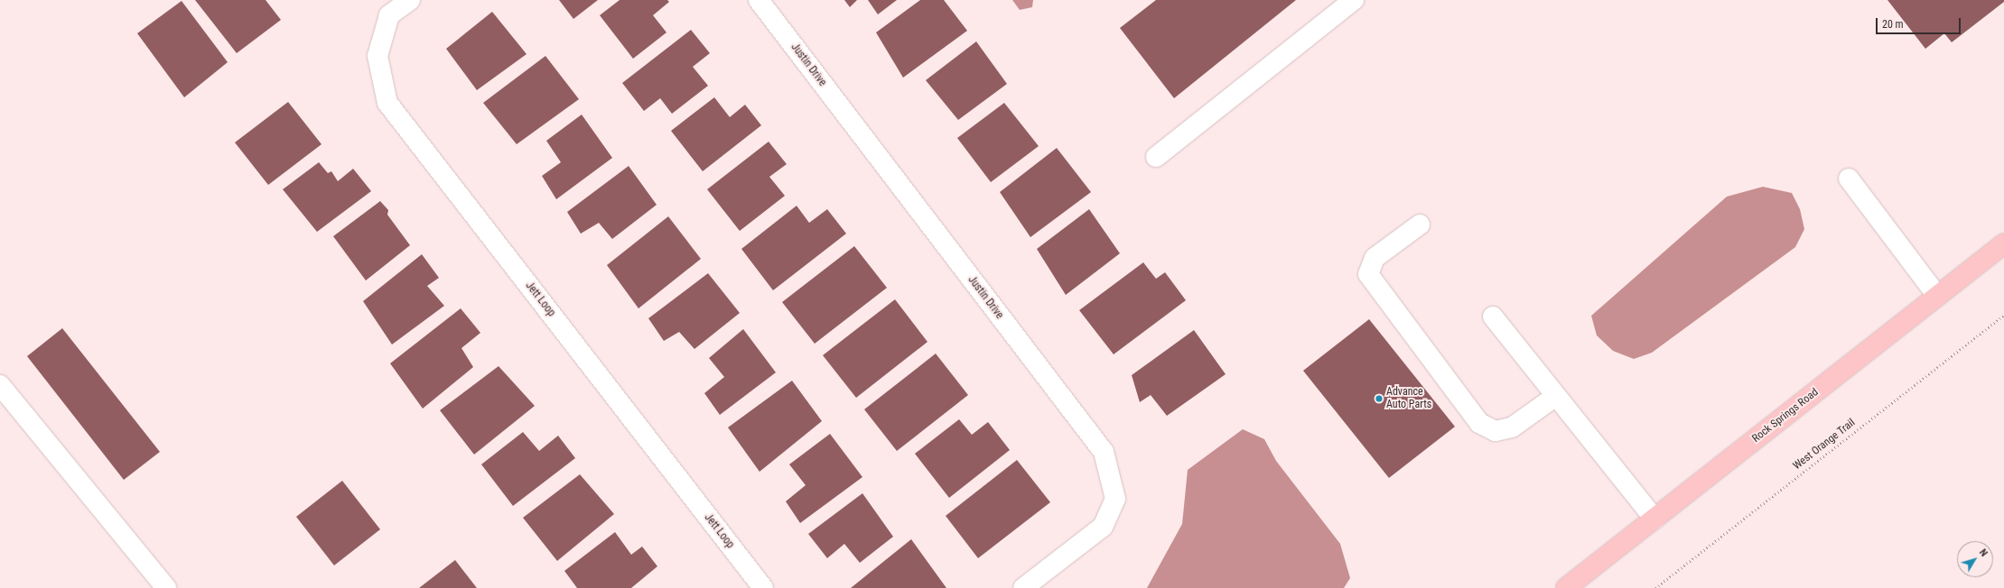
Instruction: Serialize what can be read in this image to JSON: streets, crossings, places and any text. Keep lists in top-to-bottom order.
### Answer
{
  "streets": {
    "main road": ["Rock Springs Road"],
    "street": ["Justin Drive", "Jett Loop"],
    "path": ["West Orange Trail"]
  },
  "places": ["Advance Auto Parts"],
  "scale_bar": "20 m",
  "north": "top right"
}
